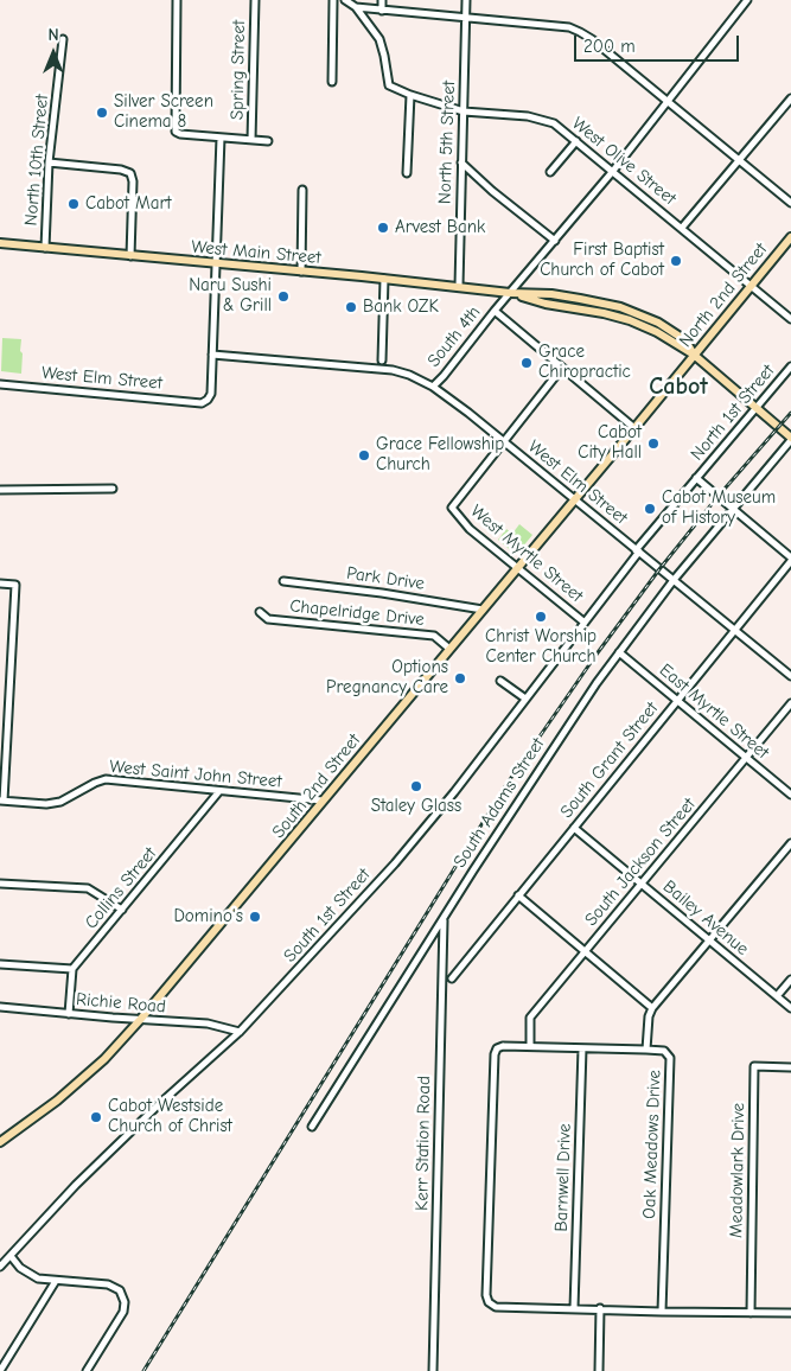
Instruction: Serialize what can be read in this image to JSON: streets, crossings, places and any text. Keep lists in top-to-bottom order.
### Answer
{
  "streets": {
    "main road": ["West Main Street", "North 2nd Street", "South 2nd Street"],
    "street": [
      "Spring Street",
      "North 5th Street",
      "North 10th Street",
      "West Olive Street",
      "South 4th",
      "West Elm Street",
      "North 1st Street",
      "West Myrtle Street",
      "Park Drive",
      "Chapelridge Drive",
      "East Myrtle Street",
      "South Grant Street",
      "West Saint John Street",
      "South Adams Street",
      "South Jackson Street",
      "Collins Street",
      "South 1st Street",
      "Bailey Avenue",
      "Richie Road",
      "Kerr Station Road",
      "Oak Meadows Drive",
      "Meadowlark Drive",
      "Barnwell Drive"
    ]
  },
  "crossings": [
    ["North 5th Street", "West Olive Street"],
    ["North 5th Street", "West Main Street"],
    ["North 10th Street", "West Main Street"],
    ["West Olive Street", "North 2nd Street"],
    ["West Olive Street", "South 4th"],
    ["West Main Street", "North 2nd Street"],
    ["West Main Street", "South 4th"],
    ["West Main Street", "North 1st Street"],
    ["West Main Street", "South Adams Street"],
    ["North 2nd Street", "South 2nd Street"],
    ["South 4th", "West Elm Street"],
    ["West Elm Street", "West Myrtle Street"],
    ["West Elm Street", "South Grant Street"],
    ["West Elm Street", "South 2nd Street"],
    ["West Elm Street", "South Adams Street"],
    ["West Elm Street", "South 1st Street"],
    ["North 1st Street", "South 1st Street"],
    ["West Myrtle Street", "South 2nd Street"],
    ["West Myrtle Street", "South 1st Street"],
    ["Park Drive", "South 2nd Street"],
    ["Chapelridge Drive", "South 2nd Street"],
    ["East Myrtle Street", "South Grant Street"],
    ["East Myrtle Street", "South Adams Street"],
    ["East Myrtle Street", "South Jackson Street"],
    ["South Grant Street", "Bailey Avenue"],
    ["West Saint John Street", "South 2nd Street"],
    ["West Saint John Street", "Collins Street"],
    ["South 2nd Street", "Richie Road"],
    ["South Adams Street", "Kerr Station Road"],
    ["South Jackson Street", "Bailey Avenue"],
    ["South Jackson Street", "Oak Meadows Drive"],
    ["South 1st Street", "Richie Road"],
    ["Oak Meadows Drive", "Barnwell Drive"]
  ],
  "districts": ["Cabot"],
  "places": [
    "Silver Screen Cinema 8",
    "Cabot Mart",
    "Arvest Bank",
    "First Baptist Church of Cabot",
    "Naru Sushi & Grill",
    "Bank OZK",
    "Grace Chiropractic",
    "Cabot City Hall",
    "Grace Fellowship Church",
    "Cabot Museum of History",
    "Christ Worship Center Church",
    "Options Pregnancy Care",
    "Staley Glass",
    "Domino's",
    "Cabot Westside Church of Christ"
  ],
  "scale_bar": "200 m",
  "north": "top"
}
